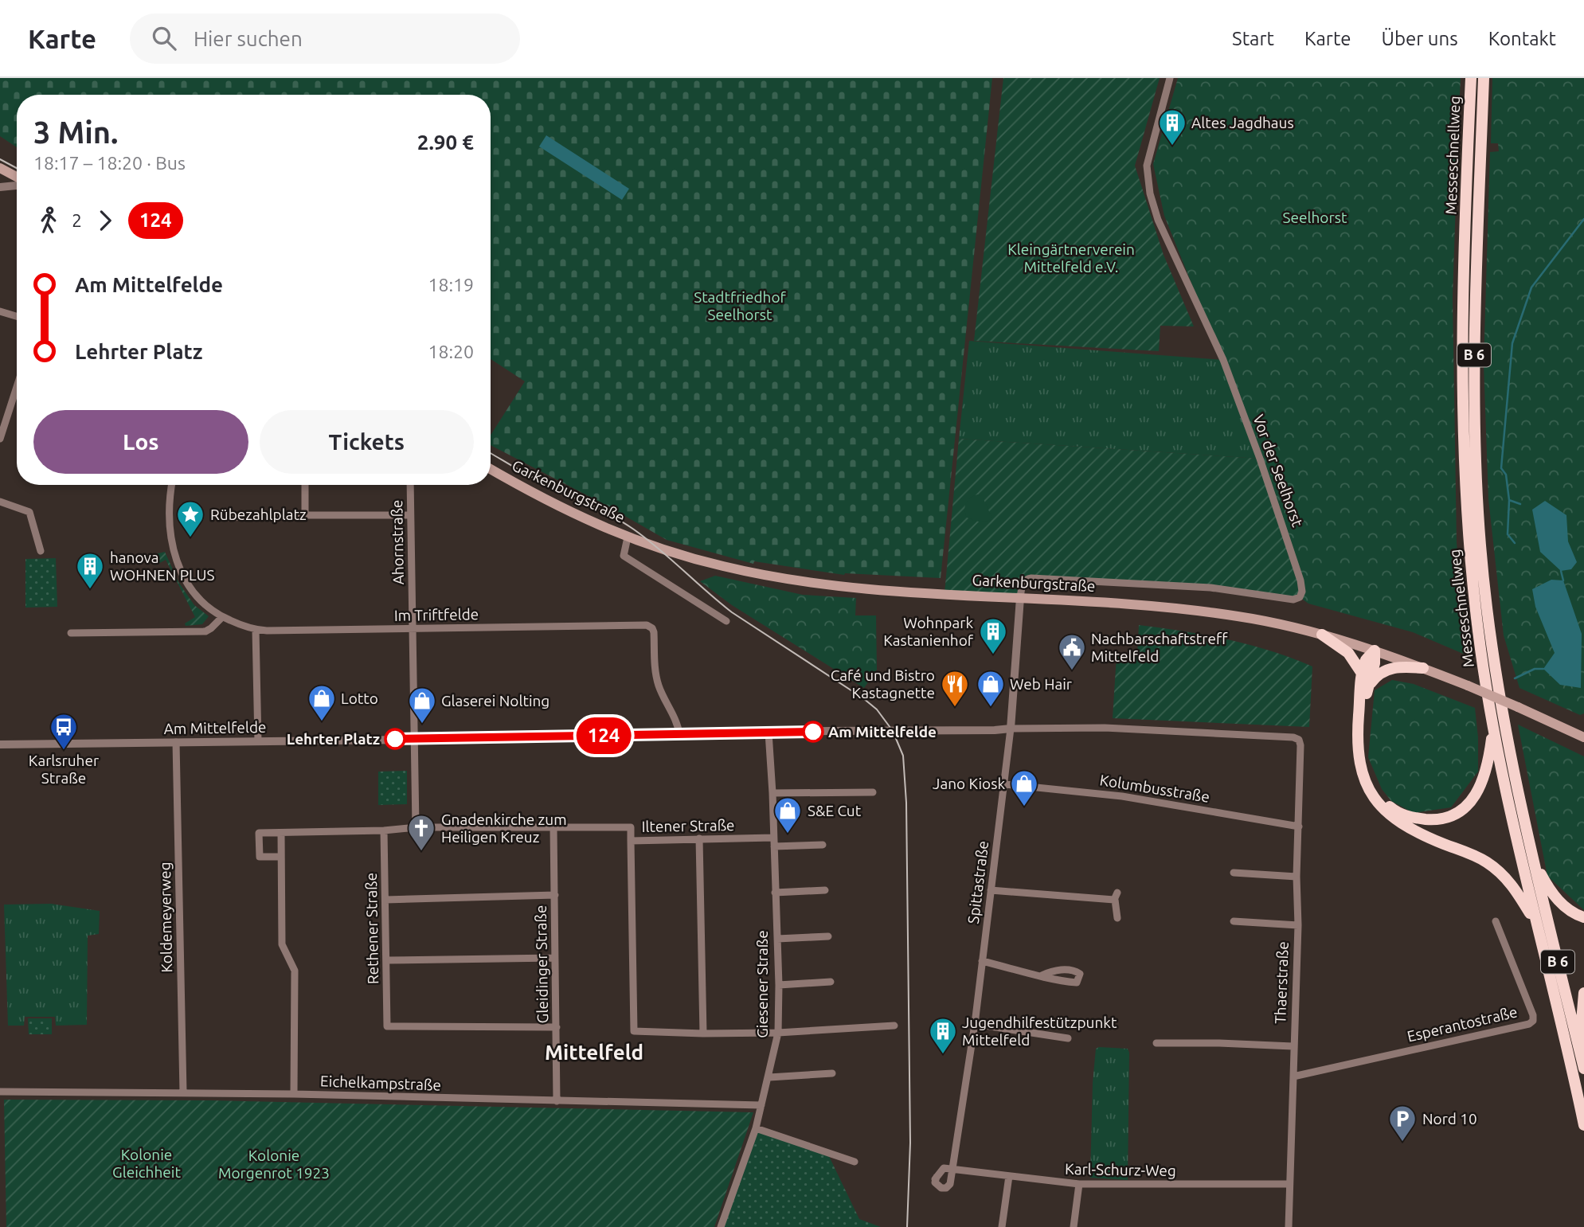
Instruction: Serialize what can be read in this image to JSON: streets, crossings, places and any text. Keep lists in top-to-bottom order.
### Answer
{
  "streets": {
    "highway": ["Messeschnellweg", "B 6"],
    "main road": ["Garkenburgstraße"],
    "street": [
      "Vor der Seelhorst",
      "Ahornstraße",
      "Im Triftfelde",
      "Am Mittelfelde",
      "Kolumbusstraße",
      "Iltener Straße",
      "Spittastraße",
      "Koldemeyerweg",
      "Rethener Straße",
      "Gleidinger Straße",
      "Thaerstraße",
      "Giesener Straße",
      "Esperantostraße",
      "Eichelkampstraße",
      "Karl-Schurz-Weg"
    ]
  },
  "crossings": [
    ["Vor der Seelhorst", "Garkenburgstraße"],
    ["Vor der Seelhorst", "Spittastraße"],
    ["Garkenburgstraße", "Spittastraße"],
    ["Ahornstraße", "Im Triftfelde"],
    ["Ahornstraße", "Am Mittelfelde"],
    ["Im Triftfelde", "Am Mittelfelde"],
    ["Am Mittelfelde", "Spittastraße"],
    ["Am Mittelfelde", "Koldemeyerweg"],
    ["Am Mittelfelde", "Thaerstraße"],
    ["Am Mittelfelde", "Giesener Straße"],
    ["Kolumbusstraße", "Spittastraße"],
    ["Kolumbusstraße", "Thaerstraße"],
    ["Iltener Straße", "Rethener Straße"],
    ["Iltener Straße", "Gleidinger Straße"],
    ["Iltener Straße", "Giesener Straße"],
    ["Spittastraße", "Karl-Schurz-Weg"],
    ["Koldemeyerweg", "Eichelkampstraße"],
    ["Rethener Straße", "Gleidinger Straße"],
    ["Gleidinger Straße", "Eichelkampstraße"],
    ["Thaerstraße", "Esperantostraße"],
    ["Thaerstraße", "Karl-Schurz-Weg"],
    ["Giesener Straße", "Eichelkampstraße"]
  ],
  "districts": ["Mittelfeld"],
  "parks": [
    "Seelhorst",
    "Kleingärtnerverein Mittelfeld e.V.",
    "Stadtfriedhof Seelhorst",
    "Kolonie Gleichheit",
    "Kolonie Morgenrot 1923"
  ],
  "places": {
    "building": [
      "Altes Jagdhaus",
      "hanova WOHNEN PLUS",
      "Wohnpark Kastanienhof",
      "Jugendhilfestützpunkt Mittelfeld"
    ],
    "place": ["Rübezahlplatz"],
    "public building": ["Nachbarschaftstreff Mittelfeld"],
    "restaurant": ["Café und Bistro Kastagnette"],
    "shop": [
      "Web Hair",
      "Lotto",
      "Glaserei Nolting",
      "Jano Kiosk",
      "S&E Cut"
    ],
    "other": ["Am Mittelfelde", "Lehrter Platz"],
    "bus stop": ["Karlsruher Straße"],
    "church": ["Gnadenkirche zum Heiligen Kreuz"],
    "parking": ["Nord 10"]
  },
  "lines": ["bus line 124"],
  "page": {
    "header": "Karte",
    "search": "Hier suchen",
    "nav": [
      "Start",
      "Karte",
      "Über uns",
      "Kontakt"
    ],
    "on_map": "124",
    "heading": ["3 Min.", "18:17 – 18:20 · Bus", "2.90 €"],
    "legs": ["2", "124"],
    "list": [
      {
        "name": "Am Mittelfelde",
        "value": "18:19"
      },
      {
        "name": "Lehrter Platz",
        "value": "18:20"
      }
    ],
    "buttons": ["Los", "Tickets"]
  }
}
